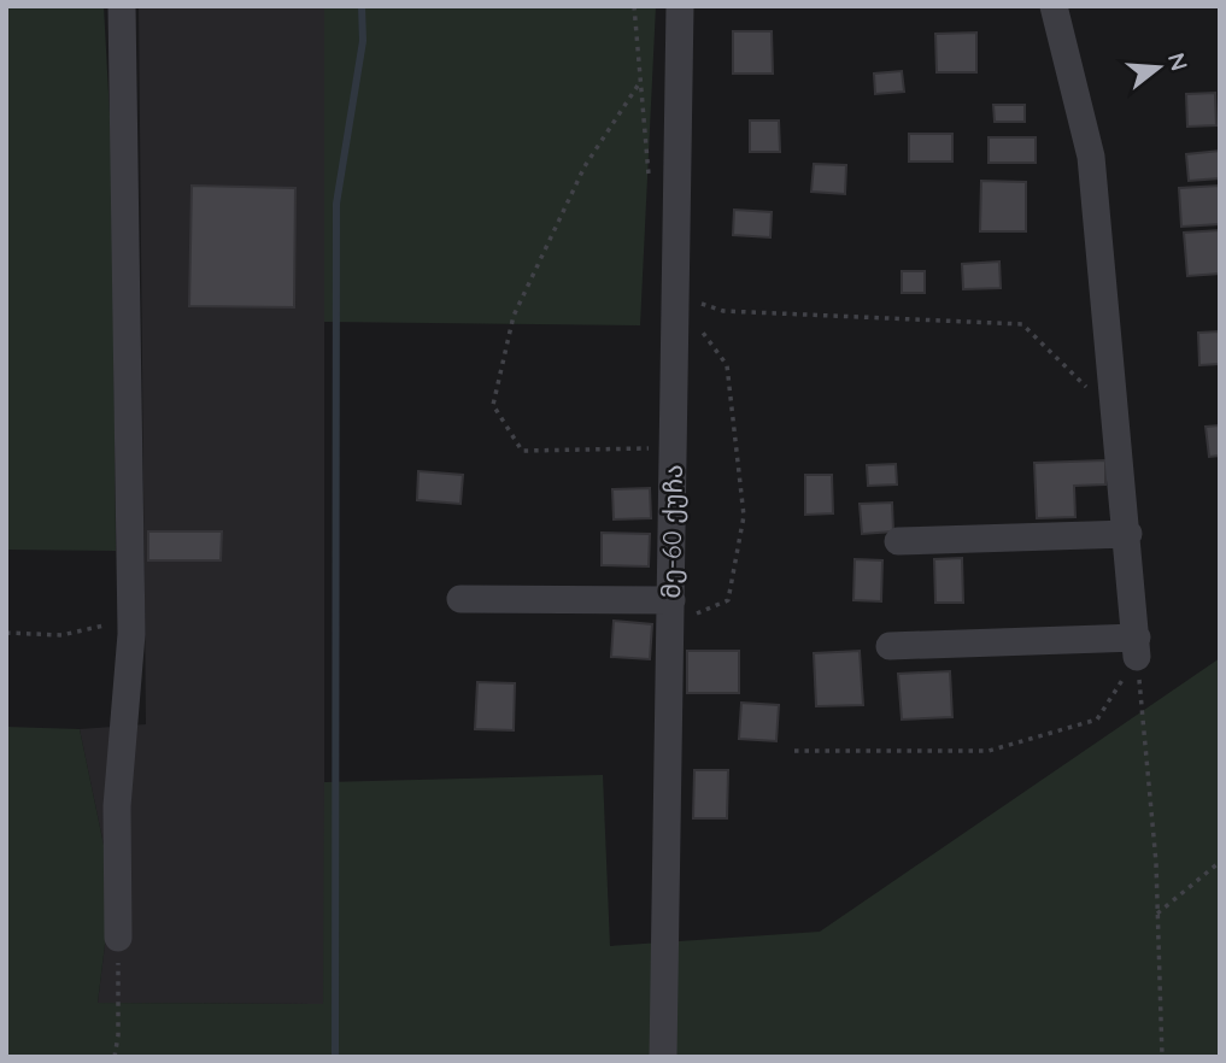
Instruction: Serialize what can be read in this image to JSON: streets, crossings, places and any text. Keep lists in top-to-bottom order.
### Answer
{
  "streets": {
    "street": ["მე-60 ქუჩა"]
  },
  "north": "right"
}
